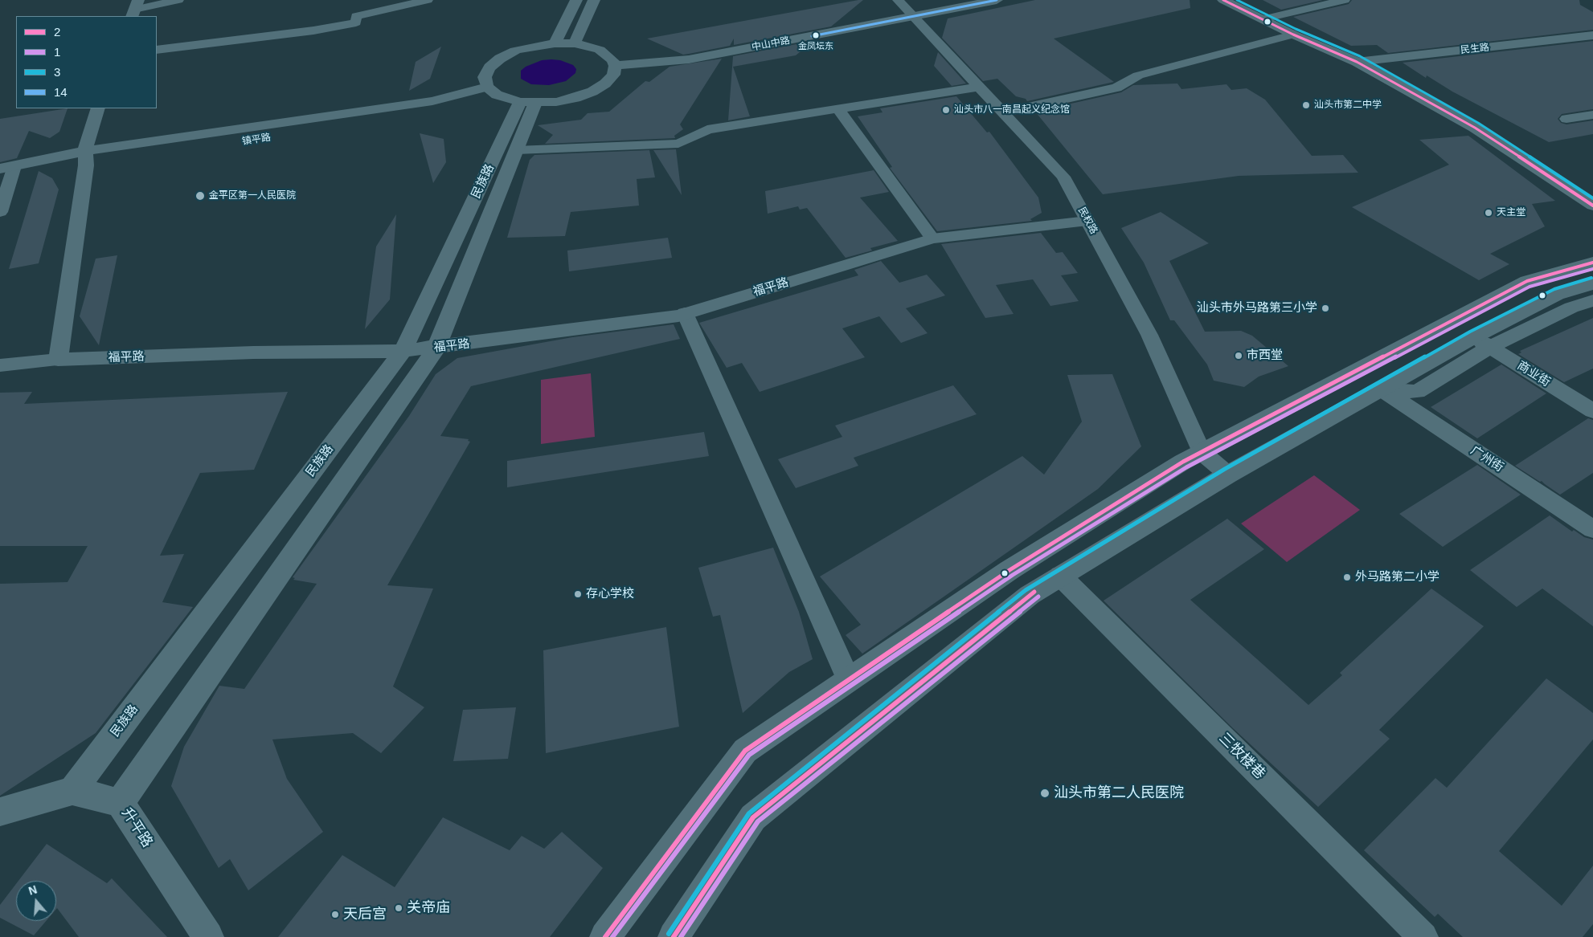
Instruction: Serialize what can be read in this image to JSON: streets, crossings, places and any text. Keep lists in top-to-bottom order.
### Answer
{
  "streets": {
    "street": [
      "中山中路",
      "民生路",
      "镇平路",
      "民族路",
      "民权路",
      "福平路",
      "商业街",
      "广州街",
      "三牧楼巷",
      "升平路"
    ]
  },
  "crossings": [
    ["中山中路", "民权路"],
    ["民族路", "福平路"],
    ["民族路", "升平路"],
    ["民权路", "福平路"]
  ],
  "places": [
    "金凤坛东",
    "汕头市第二中学",
    "汕头市八一南昌起义纪念馆",
    "金平区第一人民医院",
    "天主堂",
    "汕头市外马路第三小学",
    "市西堂",
    "外马路第二小学",
    "存心学校",
    "汕头市第二人民医院",
    "关帝庙",
    "天后宫"
  ],
  "lines": [
    "transit line 2",
    "transit line 3",
    "transit line 14",
    "transit line 1"
  ],
  "legend": [
    "2",
    "1",
    "3",
    "14"
  ],
  "north": "top"
}
